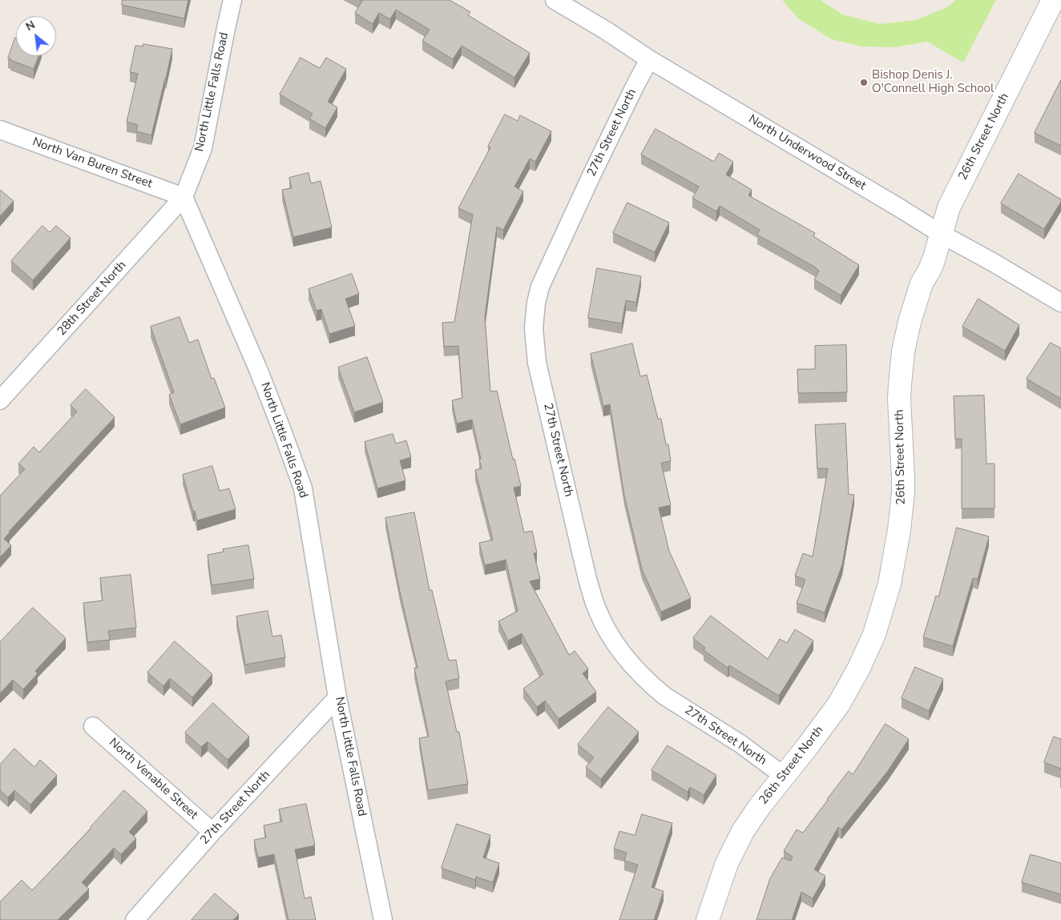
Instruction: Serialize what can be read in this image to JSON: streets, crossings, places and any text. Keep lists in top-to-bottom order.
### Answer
{
  "streets": {
    "street": [
      "North Little Falls Road",
      "27th Street North",
      "26th Street North",
      "North Underwood Street",
      "North Van Buren Street",
      "28th Street North",
      "North Venable Street"
    ]
  },
  "crossings": [
    ["North Little Falls Road", "27th Street North"],
    ["North Little Falls Road", "North Van Buren Street"],
    ["North Little Falls Road", "28th Street North"],
    ["27th Street North", "26th Street North"],
    ["27th Street North", "North Underwood Street"],
    ["27th Street North", "North Venable Street"],
    ["26th Street North", "North Underwood Street"],
    ["North Van Buren Street", "28th Street North"]
  ],
  "places": ["Bishop Denis J. O'Connell High School"],
  "north": "top left"
}
